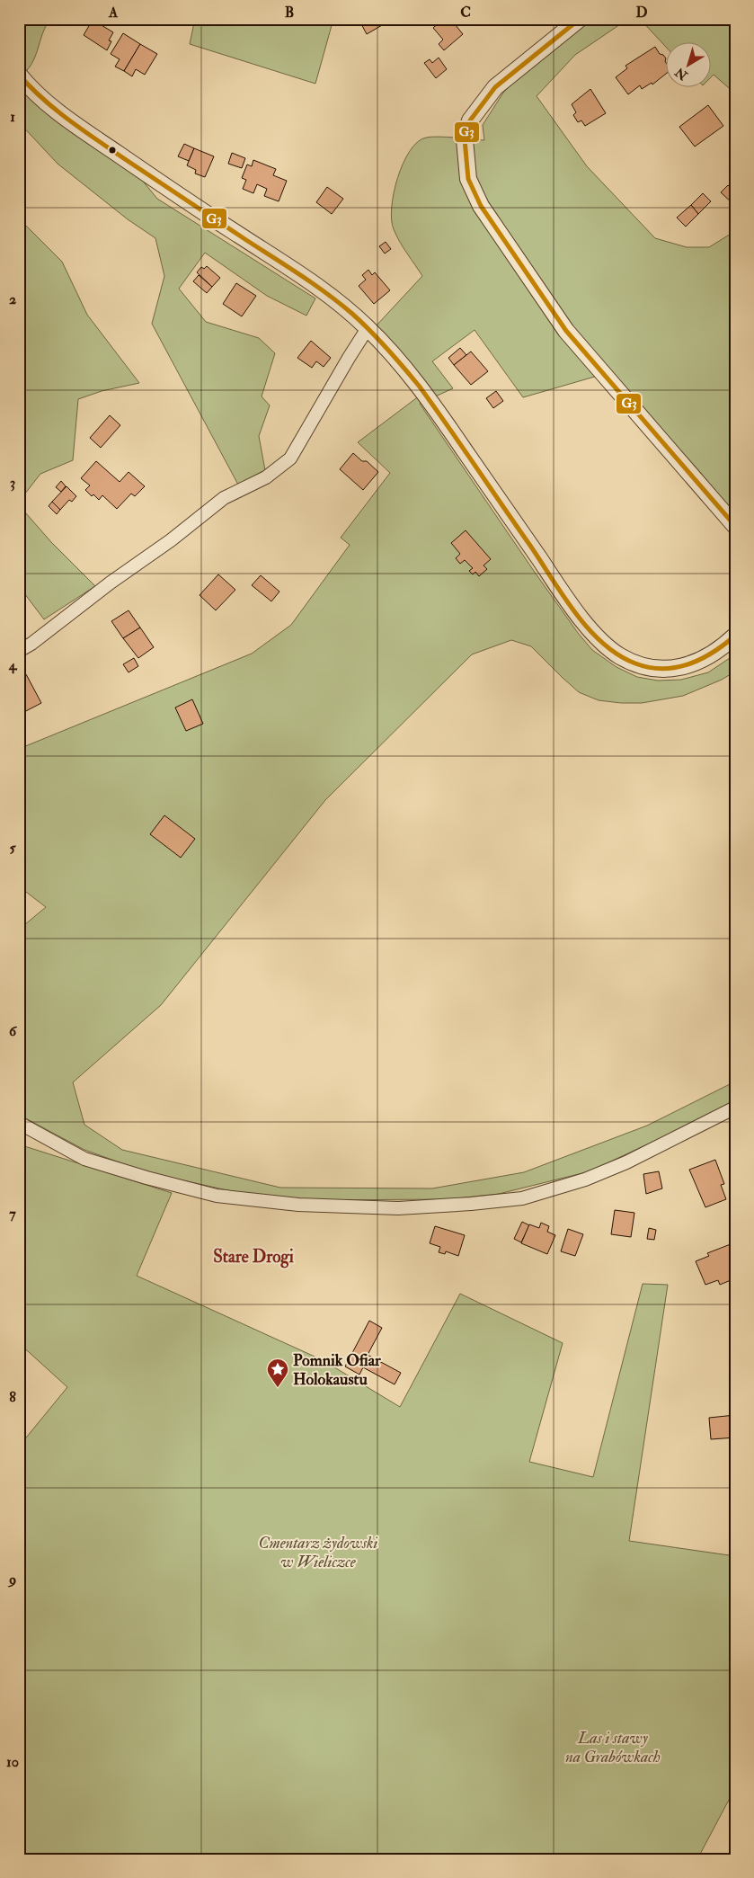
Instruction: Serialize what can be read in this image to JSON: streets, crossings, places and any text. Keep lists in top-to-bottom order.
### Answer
{
  "districts": ["Stare Drogi"],
  "parks": ["Cmentarz żydowski w Wieliczce", "Las i stawy na Grabówkach"],
  "places": {
    "place": ["Pomnik Ofiar Holokaustu"]
  },
  "lines": ["transit line G3"],
  "north": "bottom left",
  "grid": {
    "columns": [
      "A",
      "B",
      "C",
      "D"
    ],
    "rows": [
      "1",
      "2",
      "3",
      "4",
      "5",
      "6",
      "7",
      "8",
      "9",
      "10"
    ]
  }
}
